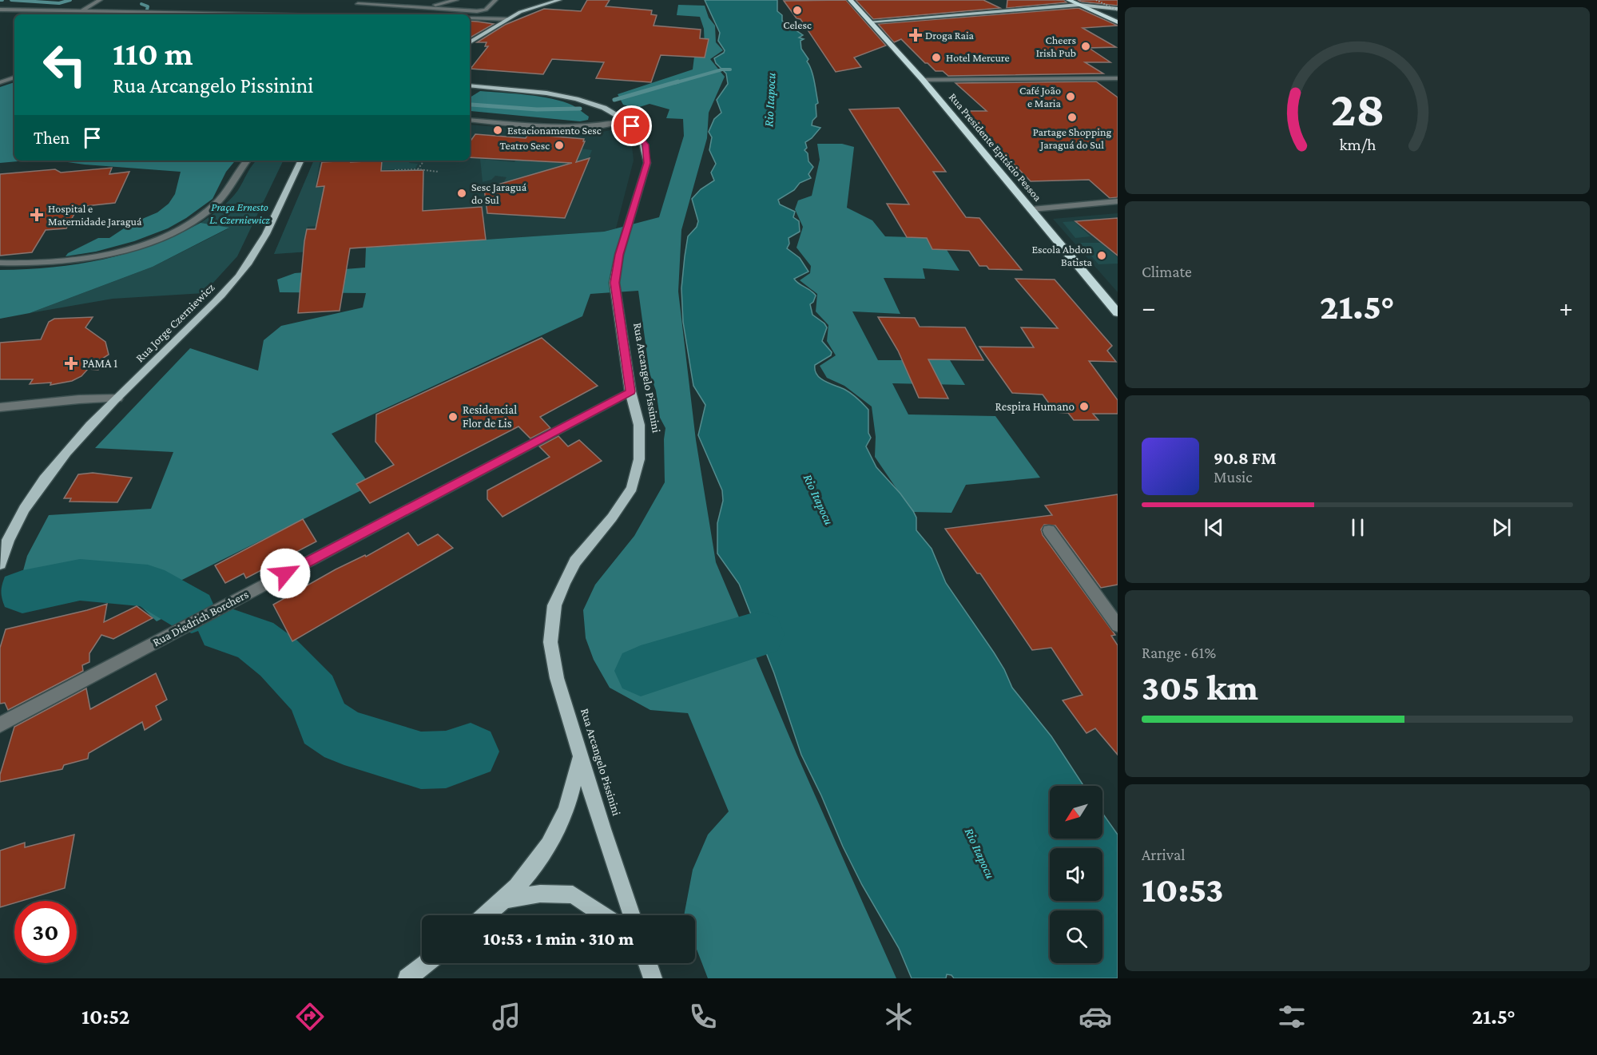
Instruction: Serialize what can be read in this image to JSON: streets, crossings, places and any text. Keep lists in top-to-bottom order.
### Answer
{
  "streets": {
    "highway": ["Rua Presidente Epitácio Pessoa"],
    "main road": ["Rua Jorge Czerniewicz", "Rua Arcangelo Pissinini"],
    "street": ["Rua Diedrich Borchers"]
  },
  "crossings": [
    ["Rua Arcangelo Pissinini", "Rua Diedrich Borchers"]
  ],
  "water": ["Rio Itapocu"],
  "parks": ["Praça Ernesto L. Czerniewicz"],
  "places": {
    "other": [
      "Celesc",
      "Cheers Irish Pub",
      "Hotel Mercure",
      "Café João e Maria",
      "Partage Shopping Jaraguá do Sul",
      "Estacionamento Sesc",
      "Teatro Sesc",
      "Sesc Jaraguá do Sul",
      "Escola Abdon Batista",
      "Respira Humano",
      "Residencial Flor de Lis"
    ],
    "health": ["Droga Raia", "Hospital e Maternidade Jaraguá", "PAMA 1"]
  },
  "north": "bottom left",
  "page": {
    "turn": ["110 m", "Rua Arcangelo Pissinini"],
    "then": "Then",
    "tile": [
      "Climate",
      ["Range · 61%", "305 km"],
      ["Arrival", "10:53"]
    ],
    "heat": ["−", "21.5°", "+"],
    "song": ["90.8 FM", "Music"],
    "limit": "30",
    "trip": "10:53 · 1 min · 310 m",
    "tabs": ["10:52", "21.5°"],
    "gauge": ["28", "km/h"]
  }
}
